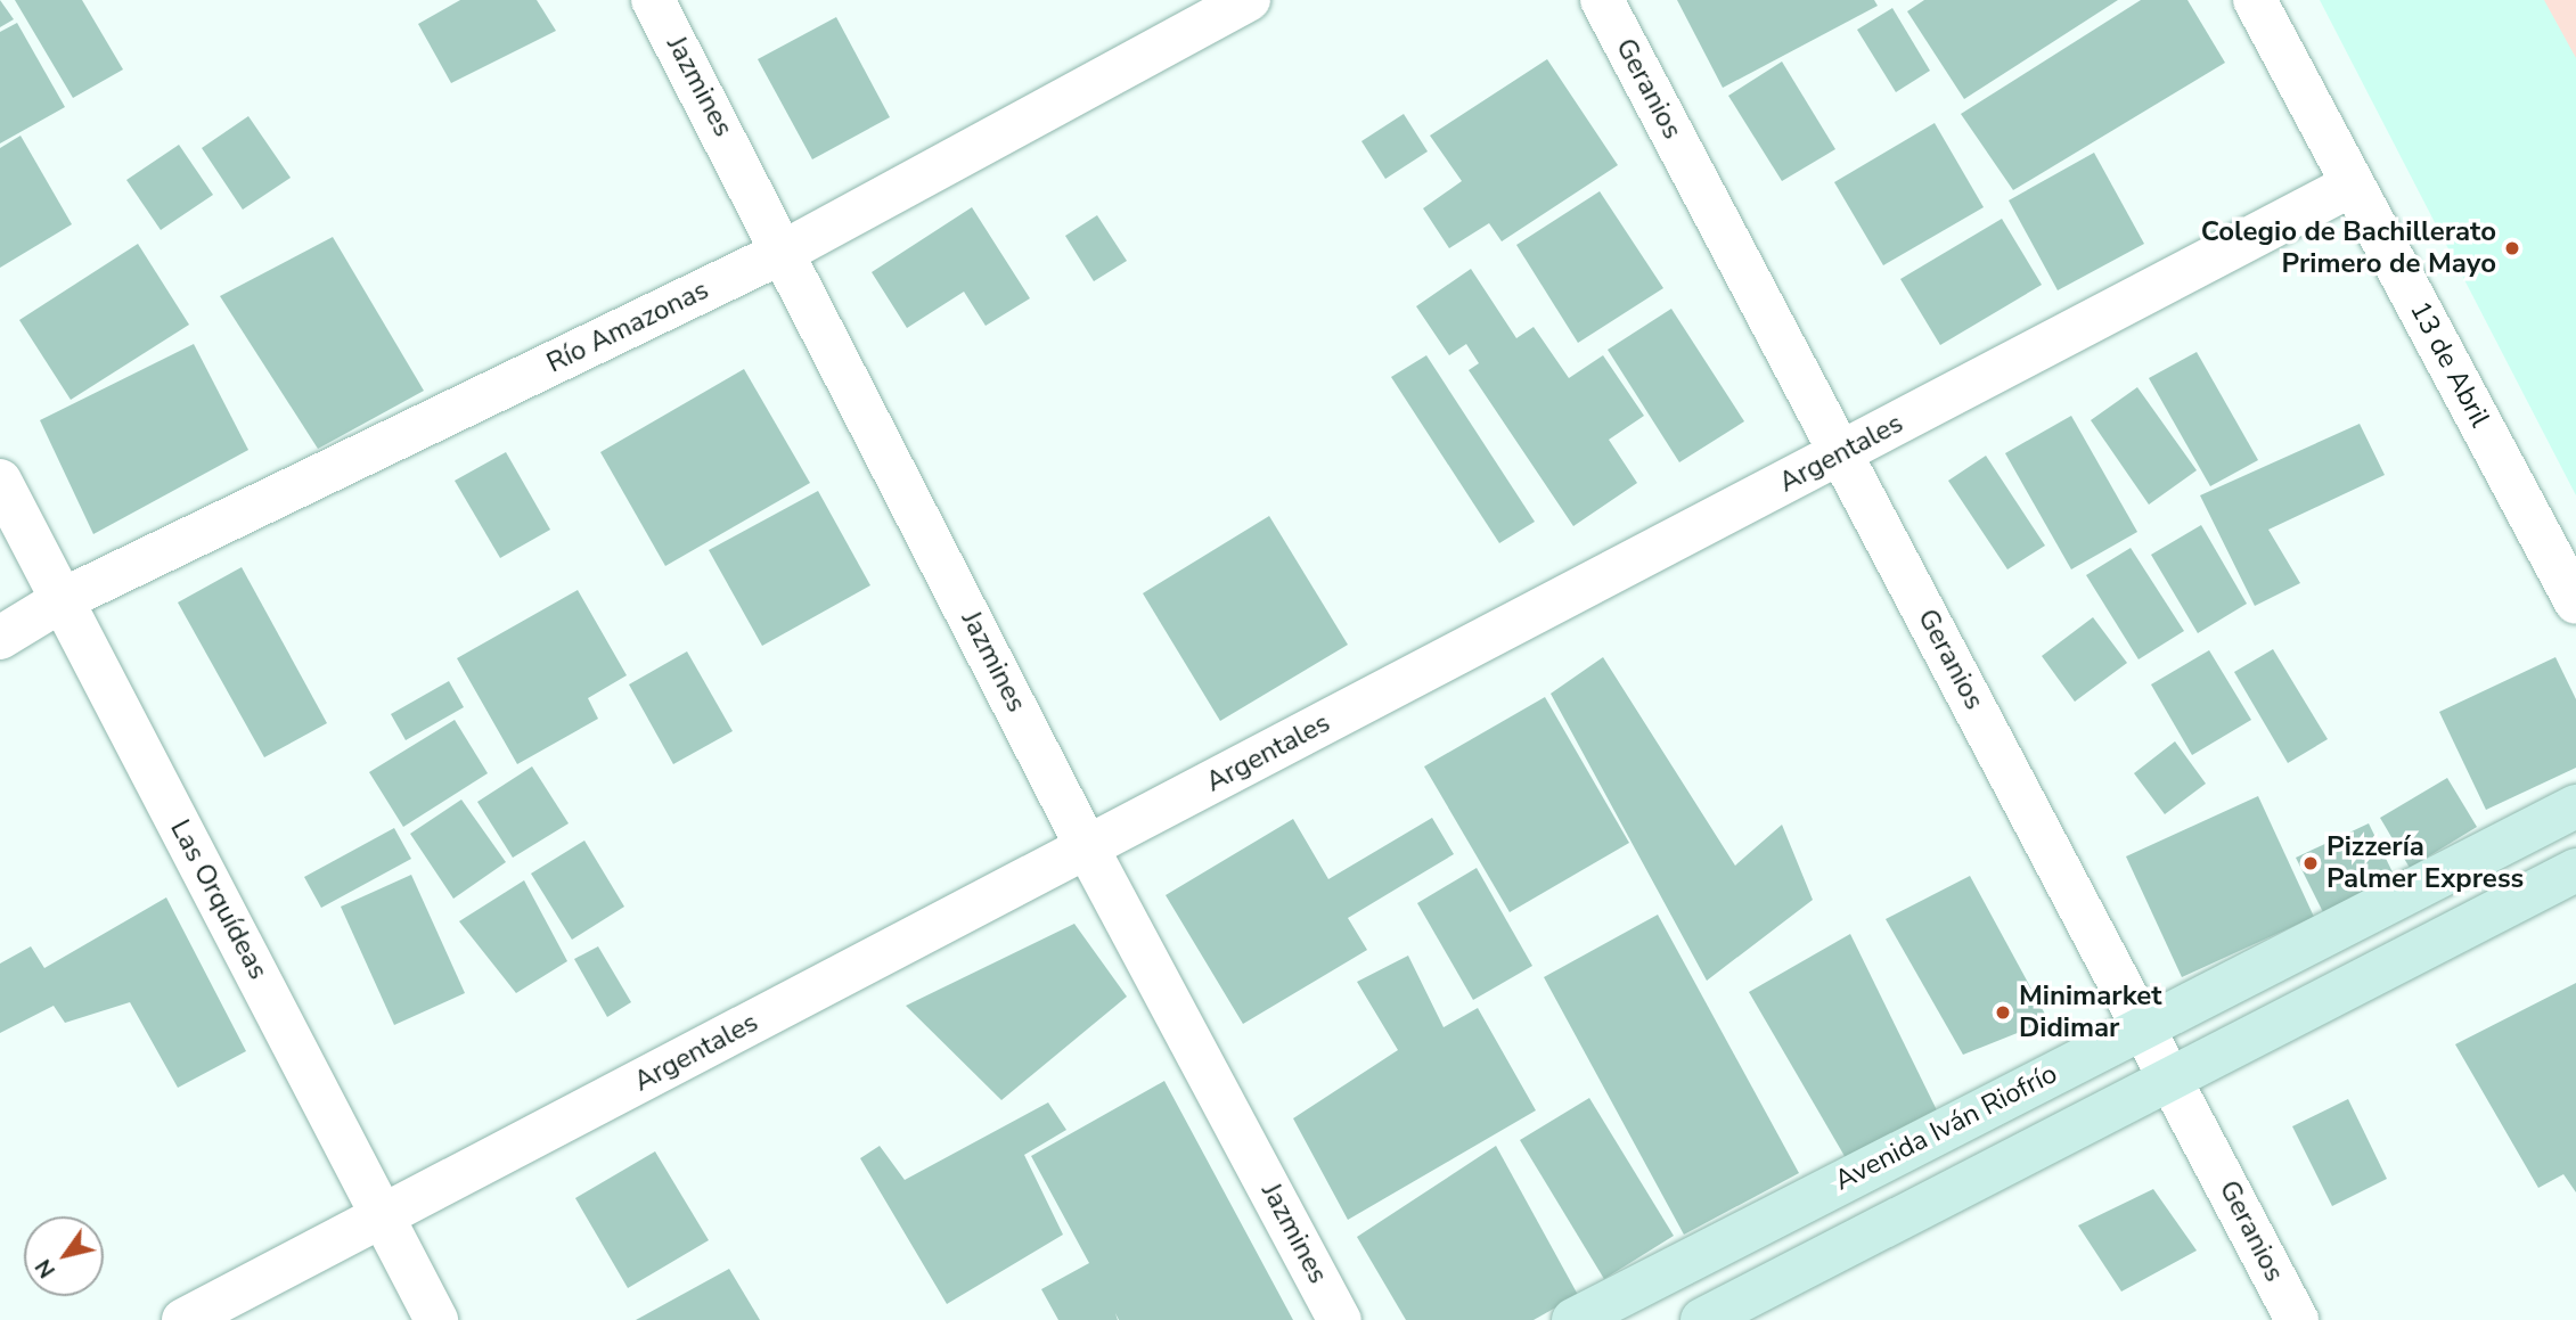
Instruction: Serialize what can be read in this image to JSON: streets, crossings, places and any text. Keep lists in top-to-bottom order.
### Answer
{
  "streets": {
    "main road": ["Avenida Iván Riofrío"],
    "street": [
      "Jazmines",
      "Geranios",
      "Río Amazonas",
      "13 de Abril",
      "Argentales",
      "Las Orquídeas"
    ]
  },
  "crossings": [
    ["Jazmines", "Río Amazonas"],
    ["Jazmines", "Argentales"],
    ["Geranios", "Argentales"],
    ["Geranios", "Avenida Iván Riofrío"],
    ["Río Amazonas", "Las Orquídeas"],
    ["13 de Abril", "Argentales"],
    ["Argentales", "Las Orquídeas"]
  ],
  "places": ["Colegio de Bachillerato Primero de Mayo", "Pizzería Palmer Express", "Minimarket Didimar"],
  "north": "bottom left"
}
